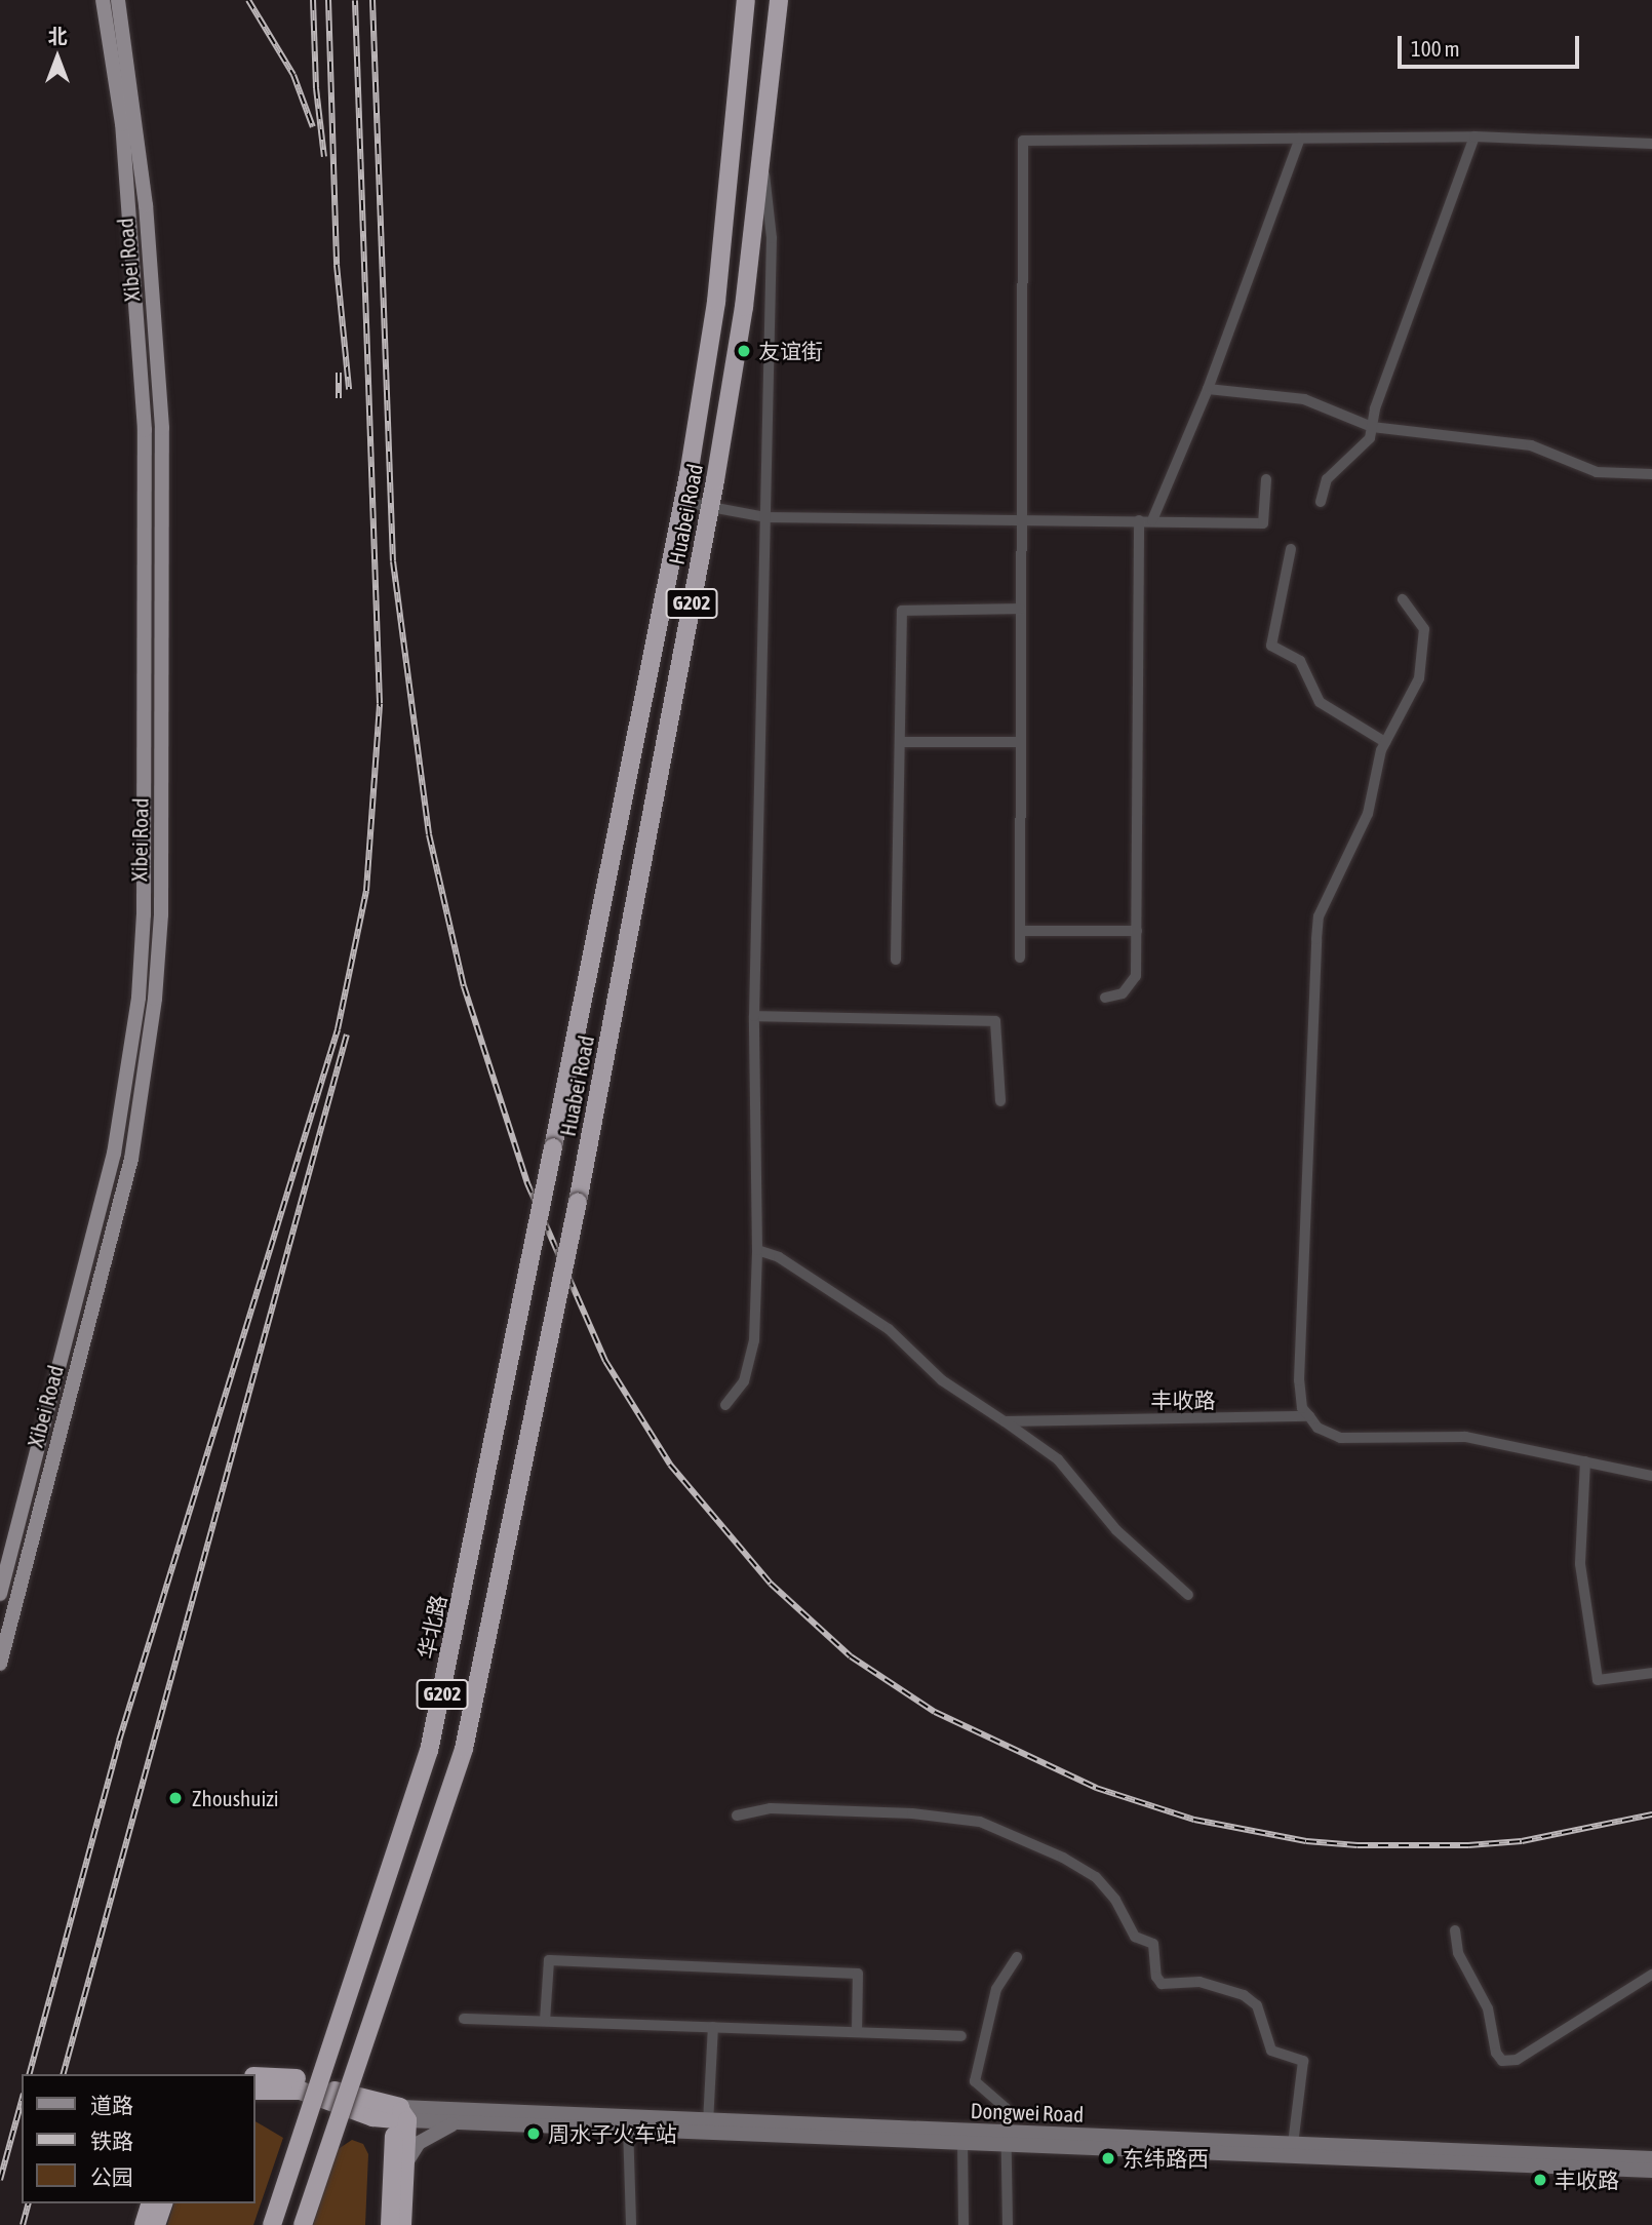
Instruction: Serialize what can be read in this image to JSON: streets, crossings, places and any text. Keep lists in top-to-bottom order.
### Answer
{
  "streets": {
    "highway": ["Huabei Road", "G202", "华北路"],
    "main road": ["Xibei Road", "Dongwei Road"],
    "street": ["丰收路"]
  },
  "crossings": [
    ["Huabei Road", "华北路"]
  ],
  "places": [
    "友谊街",
    "Zhoushuizi",
    "周水子火车站",
    "东纬路西",
    "丰收路"
  ],
  "legend": ["道路", "铁路", "公园"],
  "scale_bar": "100 m",
  "north": "top"
}
